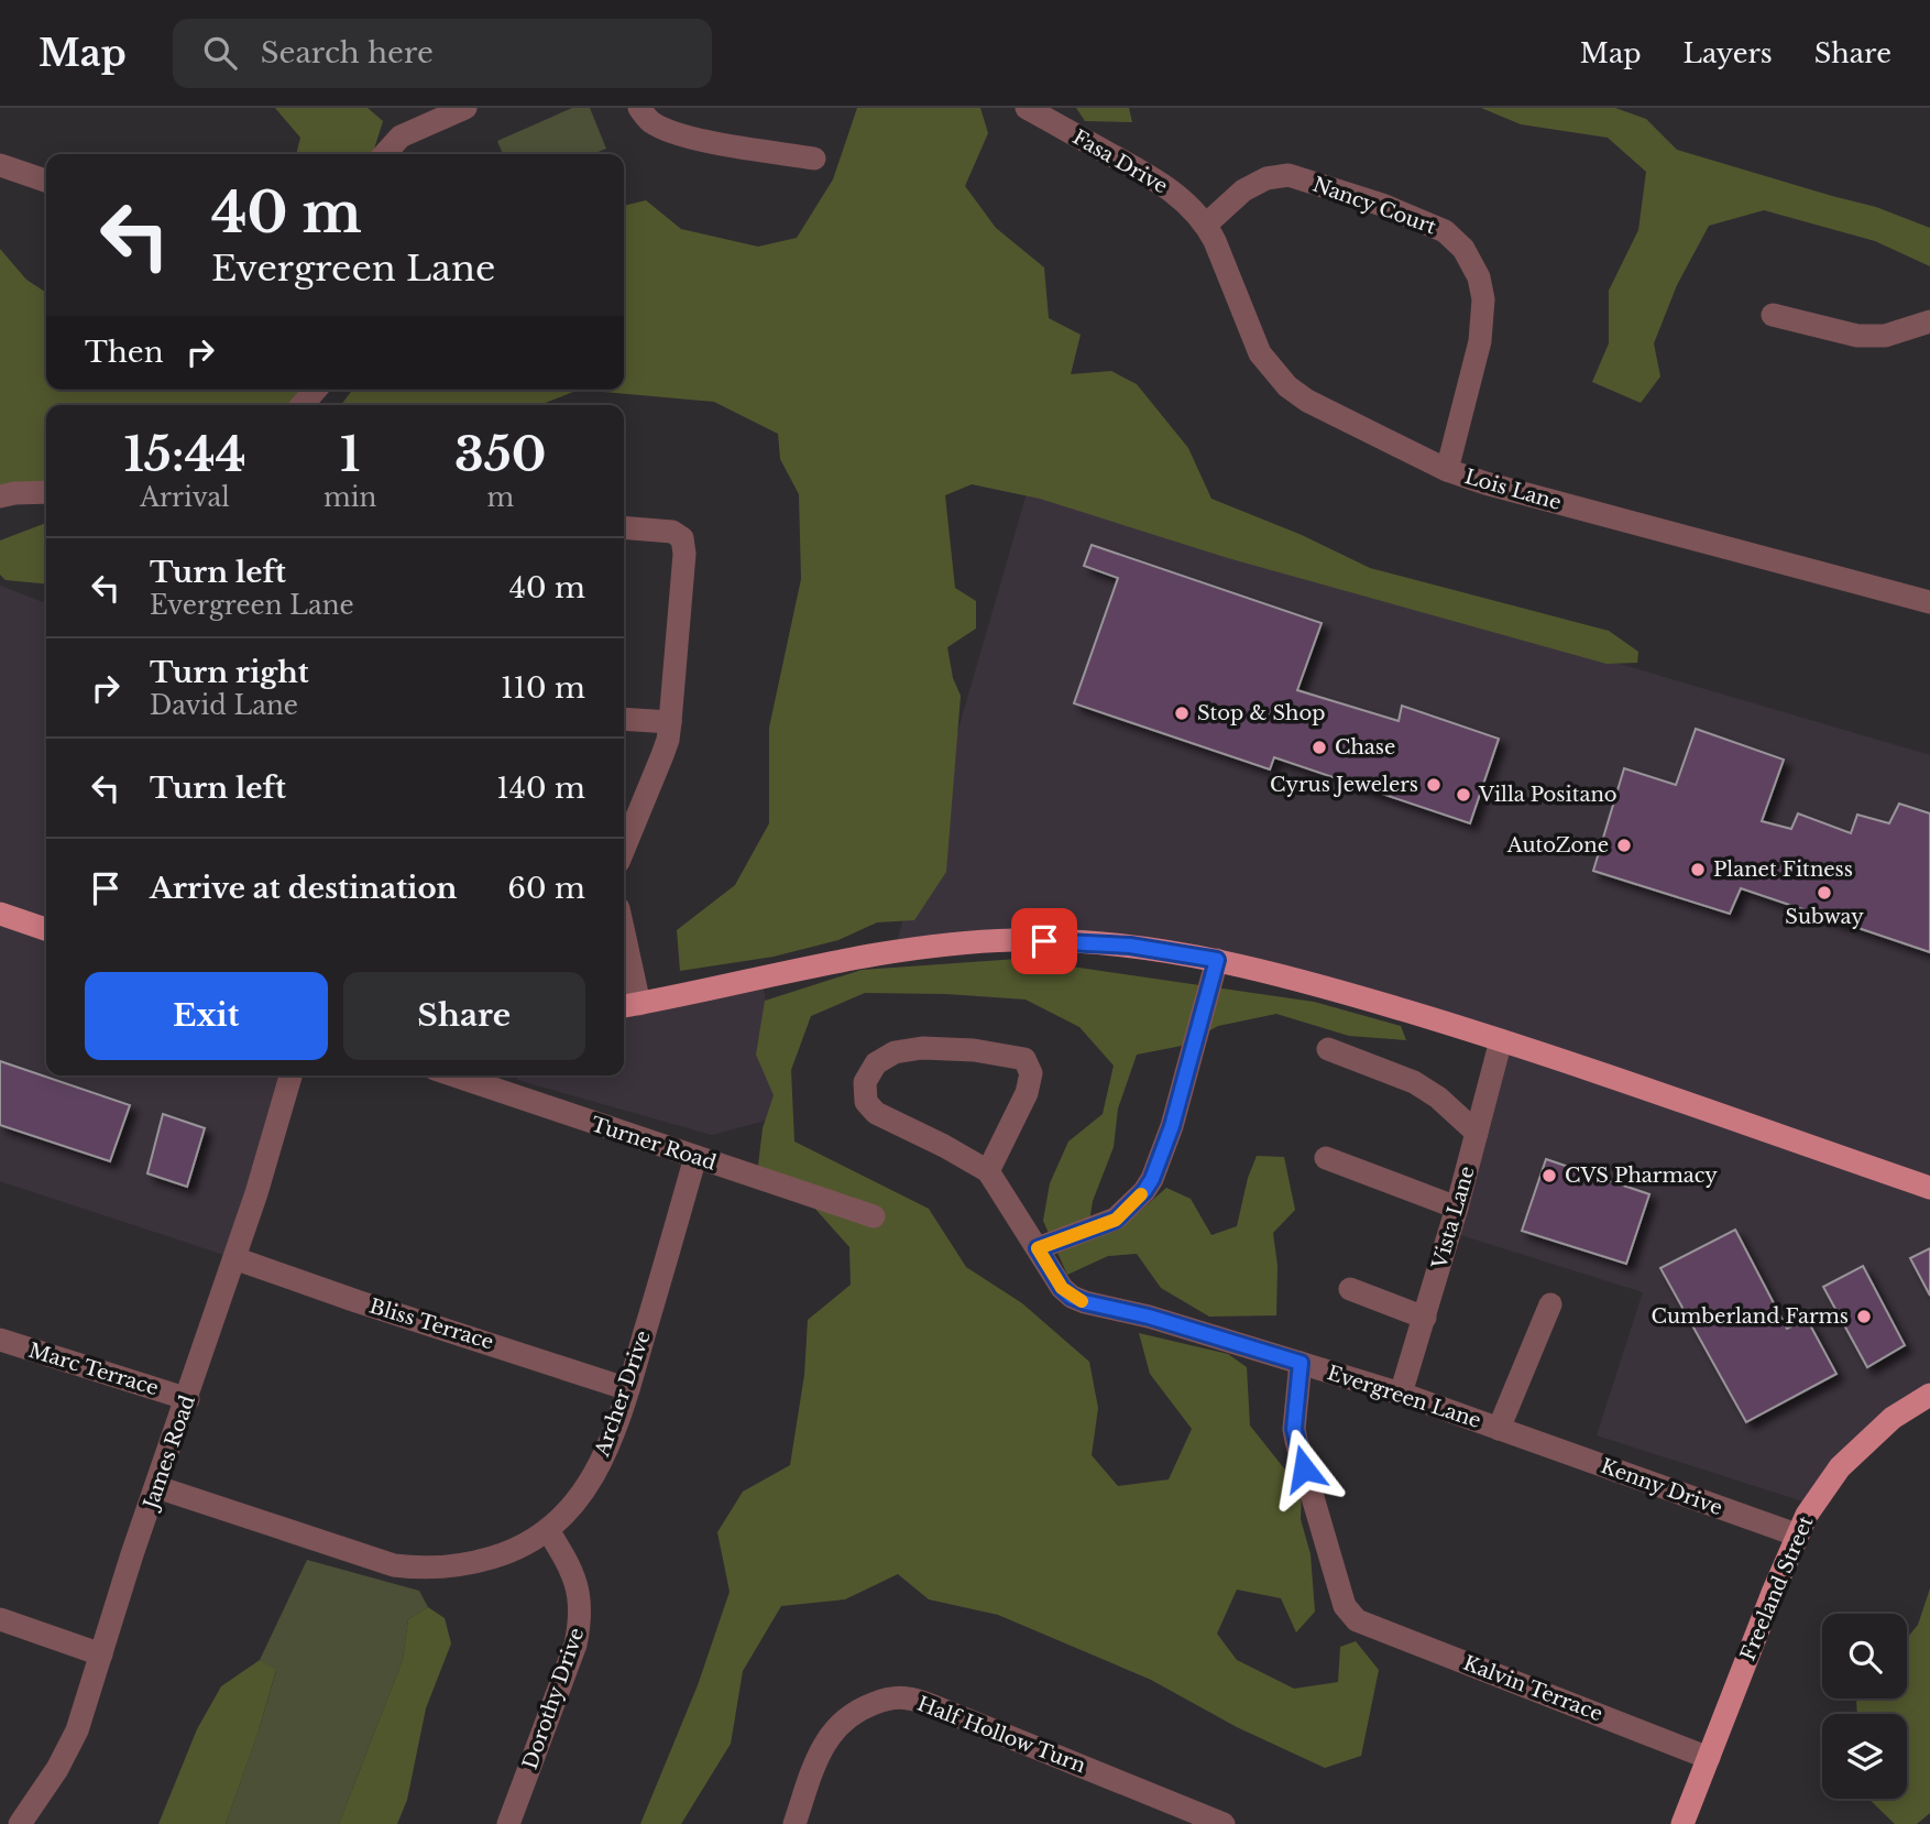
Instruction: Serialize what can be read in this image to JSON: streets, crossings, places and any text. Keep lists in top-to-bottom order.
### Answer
{
  "streets": {
    "main road": ["Freeland Street"],
    "street": [
      "Fasa Drive",
      "Nancy Court",
      "Lois Lane",
      "Turner Road",
      "Vista Lane",
      "Bliss Terrace",
      "Marc Terrace",
      "Archer Drive",
      "Evergreen Lane",
      "James Road",
      "Kenny Drive",
      "Kalvin Terrace",
      "Dorothy Drive",
      "Half Hollow Turn"
    ]
  },
  "crossings": [
    ["Fasa Drive", "Nancy Court"],
    ["Fasa Drive", "Lois Lane"],
    ["Nancy Court", "Lois Lane"],
    ["Turner Road", "Archer Drive"],
    ["Vista Lane", "Evergreen Lane"],
    ["Bliss Terrace", "Archer Drive"],
    ["Bliss Terrace", "James Road"],
    ["Marc Terrace", "James Road"],
    ["Archer Drive", "James Road"],
    ["Archer Drive", "Dorothy Drive"],
    ["Evergreen Lane", "Kenny Drive"],
    ["Evergreen Lane", "Kalvin Terrace"],
    ["Kenny Drive", "Freeland Street"],
    ["Freeland Street", "Kalvin Terrace"]
  ],
  "places": [
    "Stop & Shop",
    "Chase",
    "Cyrus Jewelers",
    "Villa Positano",
    "AutoZone",
    "Planet Fitness",
    "Subway",
    "CVS Pharmacy",
    "Cumberland Farms"
  ],
  "page": {
    "header": "Map",
    "search": "Search here",
    "nav": ["Map", "Layers", "Share"],
    "turn": ["40 m", "Evergreen Lane"],
    "then": "Then",
    "eta": [
      "15:44",
      "Arrival",
      "1",
      "min",
      "350",
      "m"
    ],
    "list": [
      {
        "name": "Turn left",
        "note": "Evergreen Lane",
        "value": "40 m"
      },
      {
        "name": "Turn right",
        "note": "David Lane",
        "value": "110 m"
      },
      {
        "name": "Turn left",
        "value": "140 m"
      },
      {
        "name": "Arrive at destination",
        "value": "60 m"
      }
    ],
    "buttons": ["Exit", "Share"]
  }
}
